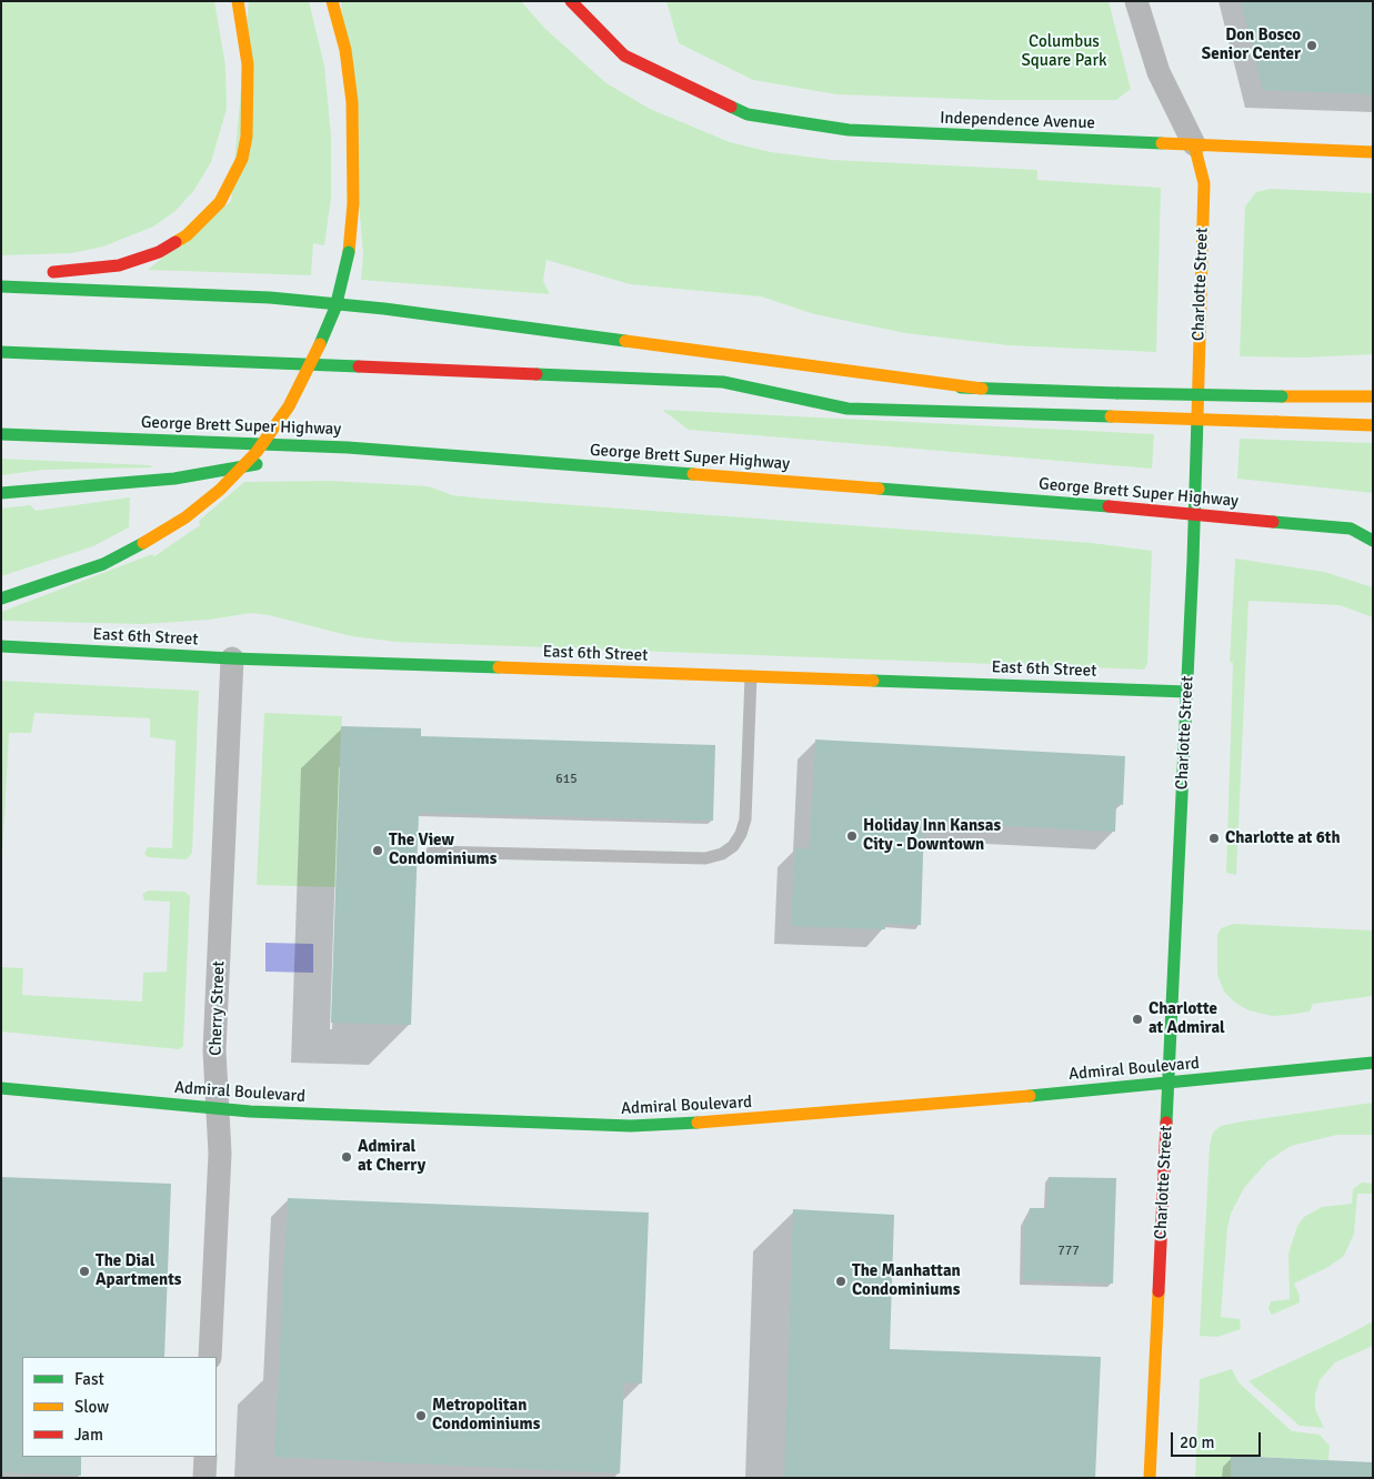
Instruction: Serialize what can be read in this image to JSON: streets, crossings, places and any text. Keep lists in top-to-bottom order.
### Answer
{
  "streets": {
    "main road": [
      "Independence Avenue",
      "Charlotte Street",
      "George Brett Super Highway",
      "East 6th Street",
      "Admiral Boulevard"
    ],
    "street": ["Cherry Street"]
  },
  "crossings": [
    ["Independence Avenue", "Charlotte Street"],
    ["Charlotte Street", "East 6th Street"],
    ["Charlotte Street", "Admiral Boulevard"],
    ["East 6th Street", "Cherry Street"],
    ["Cherry Street", "Admiral Boulevard"]
  ],
  "parks": ["Columbus Square Park"],
  "places": [
    "Don Bosco Senior Center",
    "Holiday Inn Kansas City - Downtown",
    "Charlotte at 6th",
    "The View Condominiums",
    "Charlotte at Admiral",
    "Admiral at Cherry",
    "The Dial Apartments",
    "The Manhattan Condominiums",
    "Metropolitan Condominiums"
  ],
  "house_numbers": ["615", "777"],
  "legend": ["Fast", "Slow", "Jam"],
  "scale_bar": "20 m"
}
